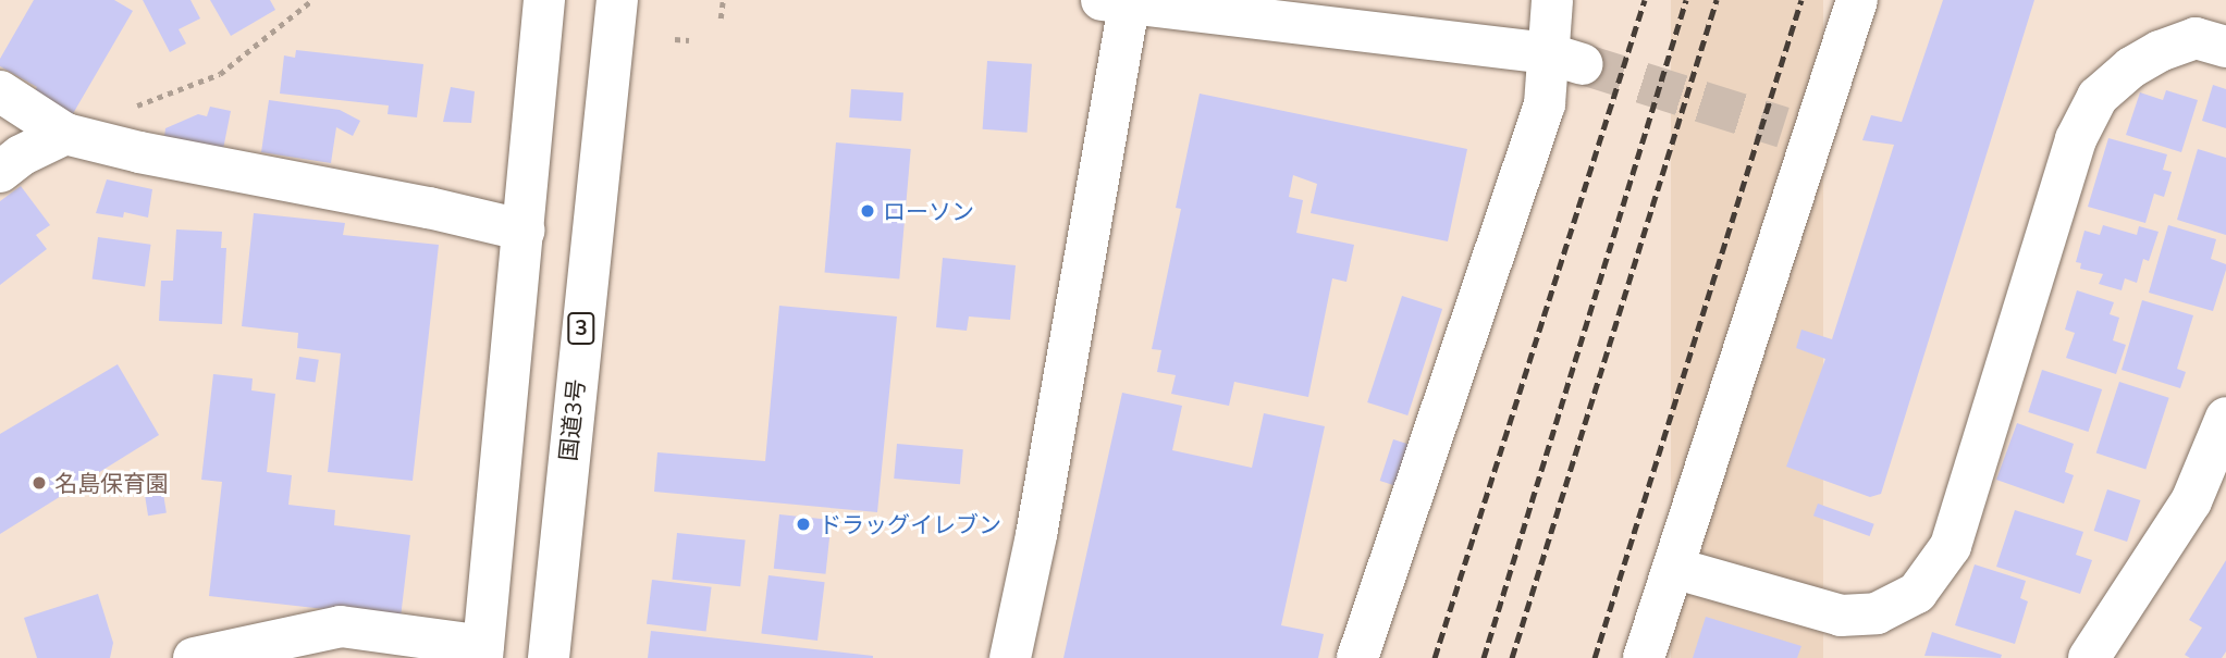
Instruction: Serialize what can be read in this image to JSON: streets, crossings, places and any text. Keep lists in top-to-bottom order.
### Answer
{
  "streets": {
    "main road": ["3", "国道3号"]
  },
  "places": ["ローソン", "名島保育園", "ドラッグイレブン"]
}
